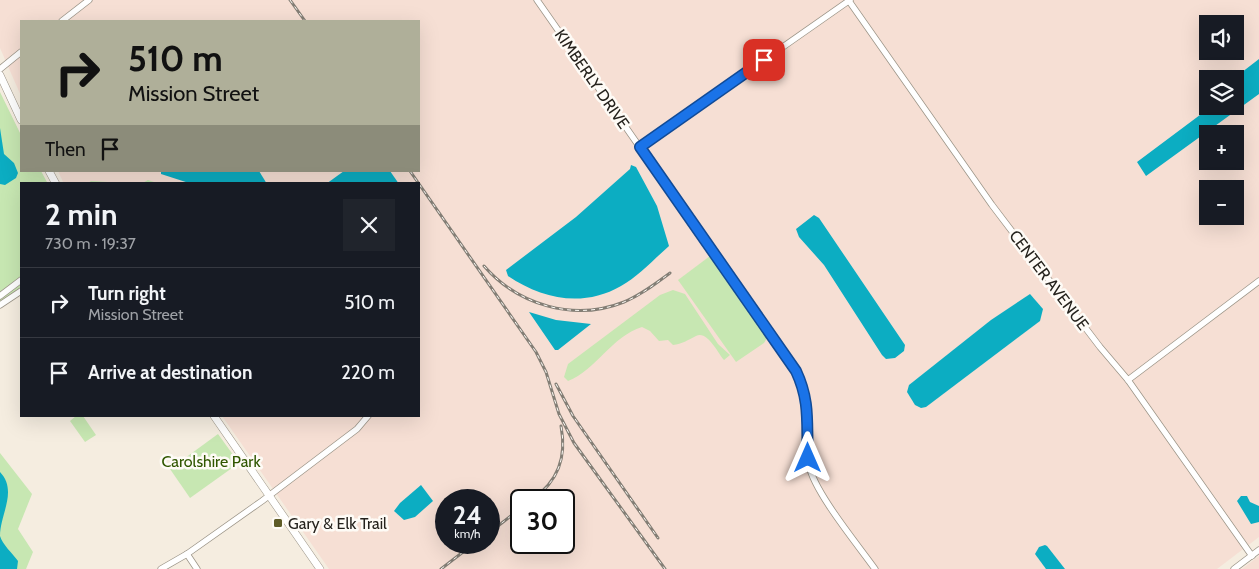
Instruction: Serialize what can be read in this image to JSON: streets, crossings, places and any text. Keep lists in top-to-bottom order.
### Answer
{
  "streets": {
    "street": ["KIMBERLY DRIVE", "CENTER AVENUE"]
  },
  "parks": ["Carolshire Park"],
  "places": {
    "transit": ["Gary & Elk Trail"]
  },
  "page": {
    "map_buttons": ["+", "−"],
    "turn": ["510 m", "Mission Street"],
    "then": "Then",
    "heading": ["2 min", "730 m · 19:37"],
    "list": [
      {
        "name": "Turn right",
        "note": "Mission Street",
        "value": "510 m"
      },
      {
        "name": "Arrive at destination",
        "value": "220 m"
      }
    ],
    "speed": "24 km/h",
    "limit": "30"
  }
}
